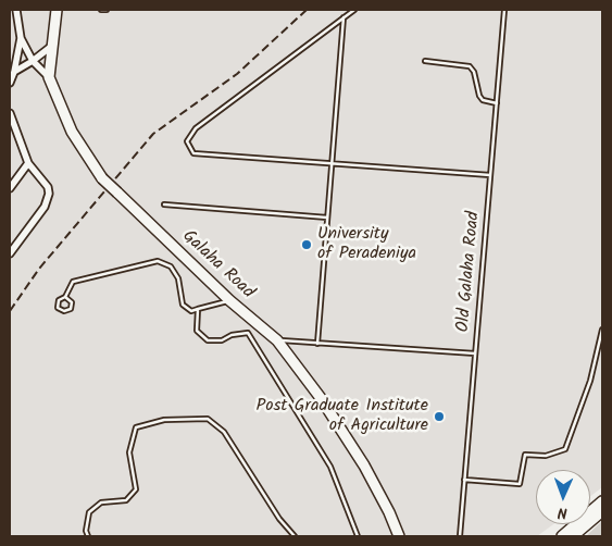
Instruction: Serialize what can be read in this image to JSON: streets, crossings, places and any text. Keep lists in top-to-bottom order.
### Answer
{
  "streets": {
    "main road": ["Galaha Road"],
    "lane": ["Old Galaha Road"]
  },
  "places": ["University of Peradeniya", "Post Graduate Institute of Agriculture"],
  "north": "bottom"
}
